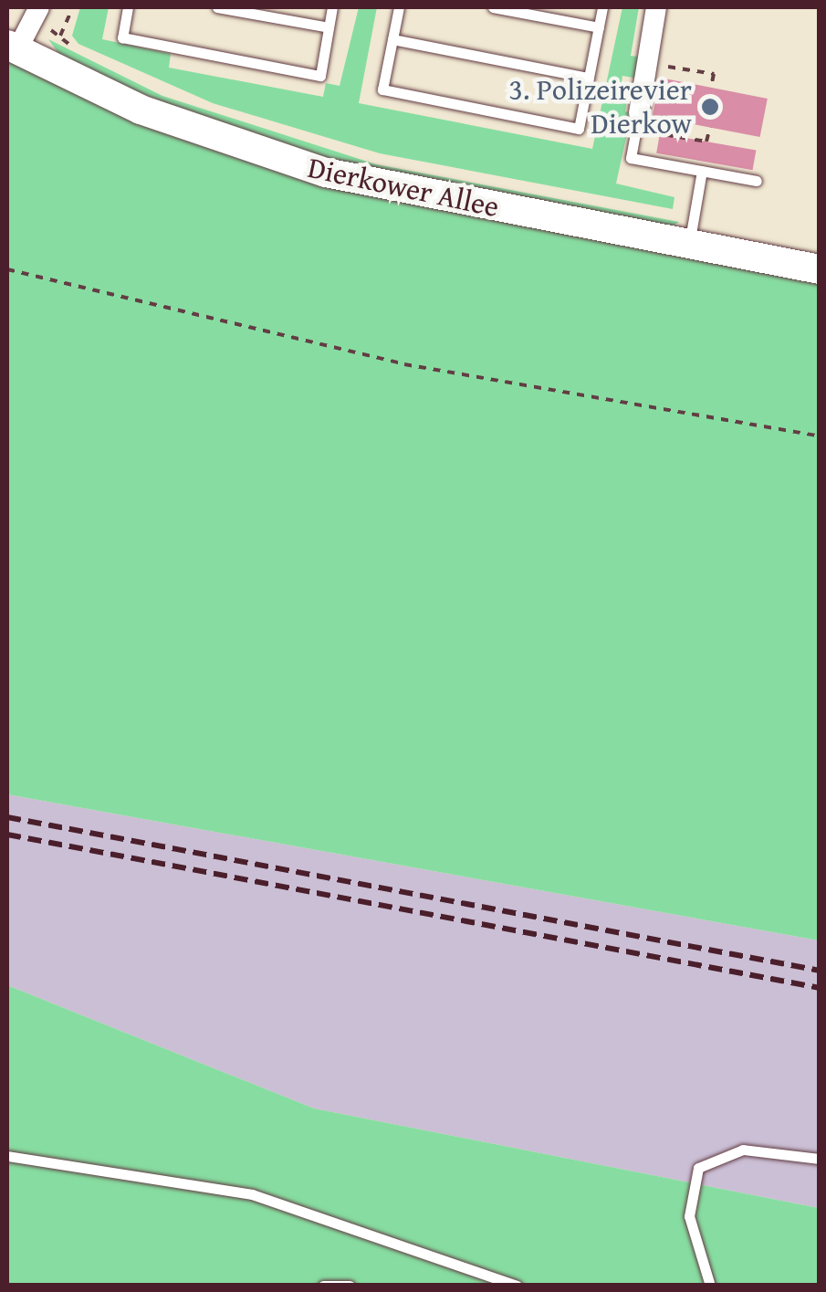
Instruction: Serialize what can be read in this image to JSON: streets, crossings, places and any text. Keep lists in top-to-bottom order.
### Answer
{
  "streets": {
    "main road": ["Dierkower Allee"]
  },
  "places": ["3. Polizeirevier Dierkow"]
}
